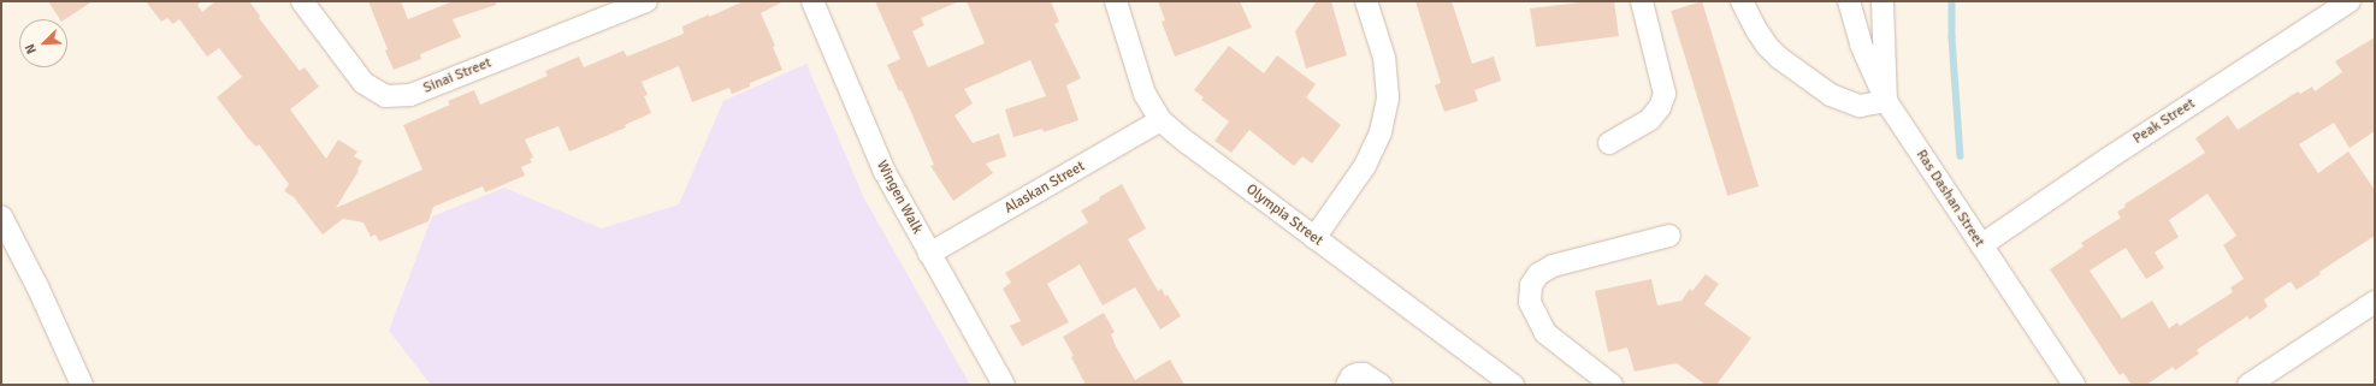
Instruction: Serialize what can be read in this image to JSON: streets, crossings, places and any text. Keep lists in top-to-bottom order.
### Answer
{
  "streets": {
    "street": [
      "Sinai Street",
      "Peak Street",
      "Alaskan Street",
      "Wingen Walk",
      "Ras Dashan Street",
      "Olympia Street"
    ]
  },
  "crossings": [
    ["Peak Street", "Ras Dashan Street"],
    ["Alaskan Street", "Wingen Walk"],
    ["Alaskan Street", "Olympia Street"]
  ],
  "north": "bottom left"
}
